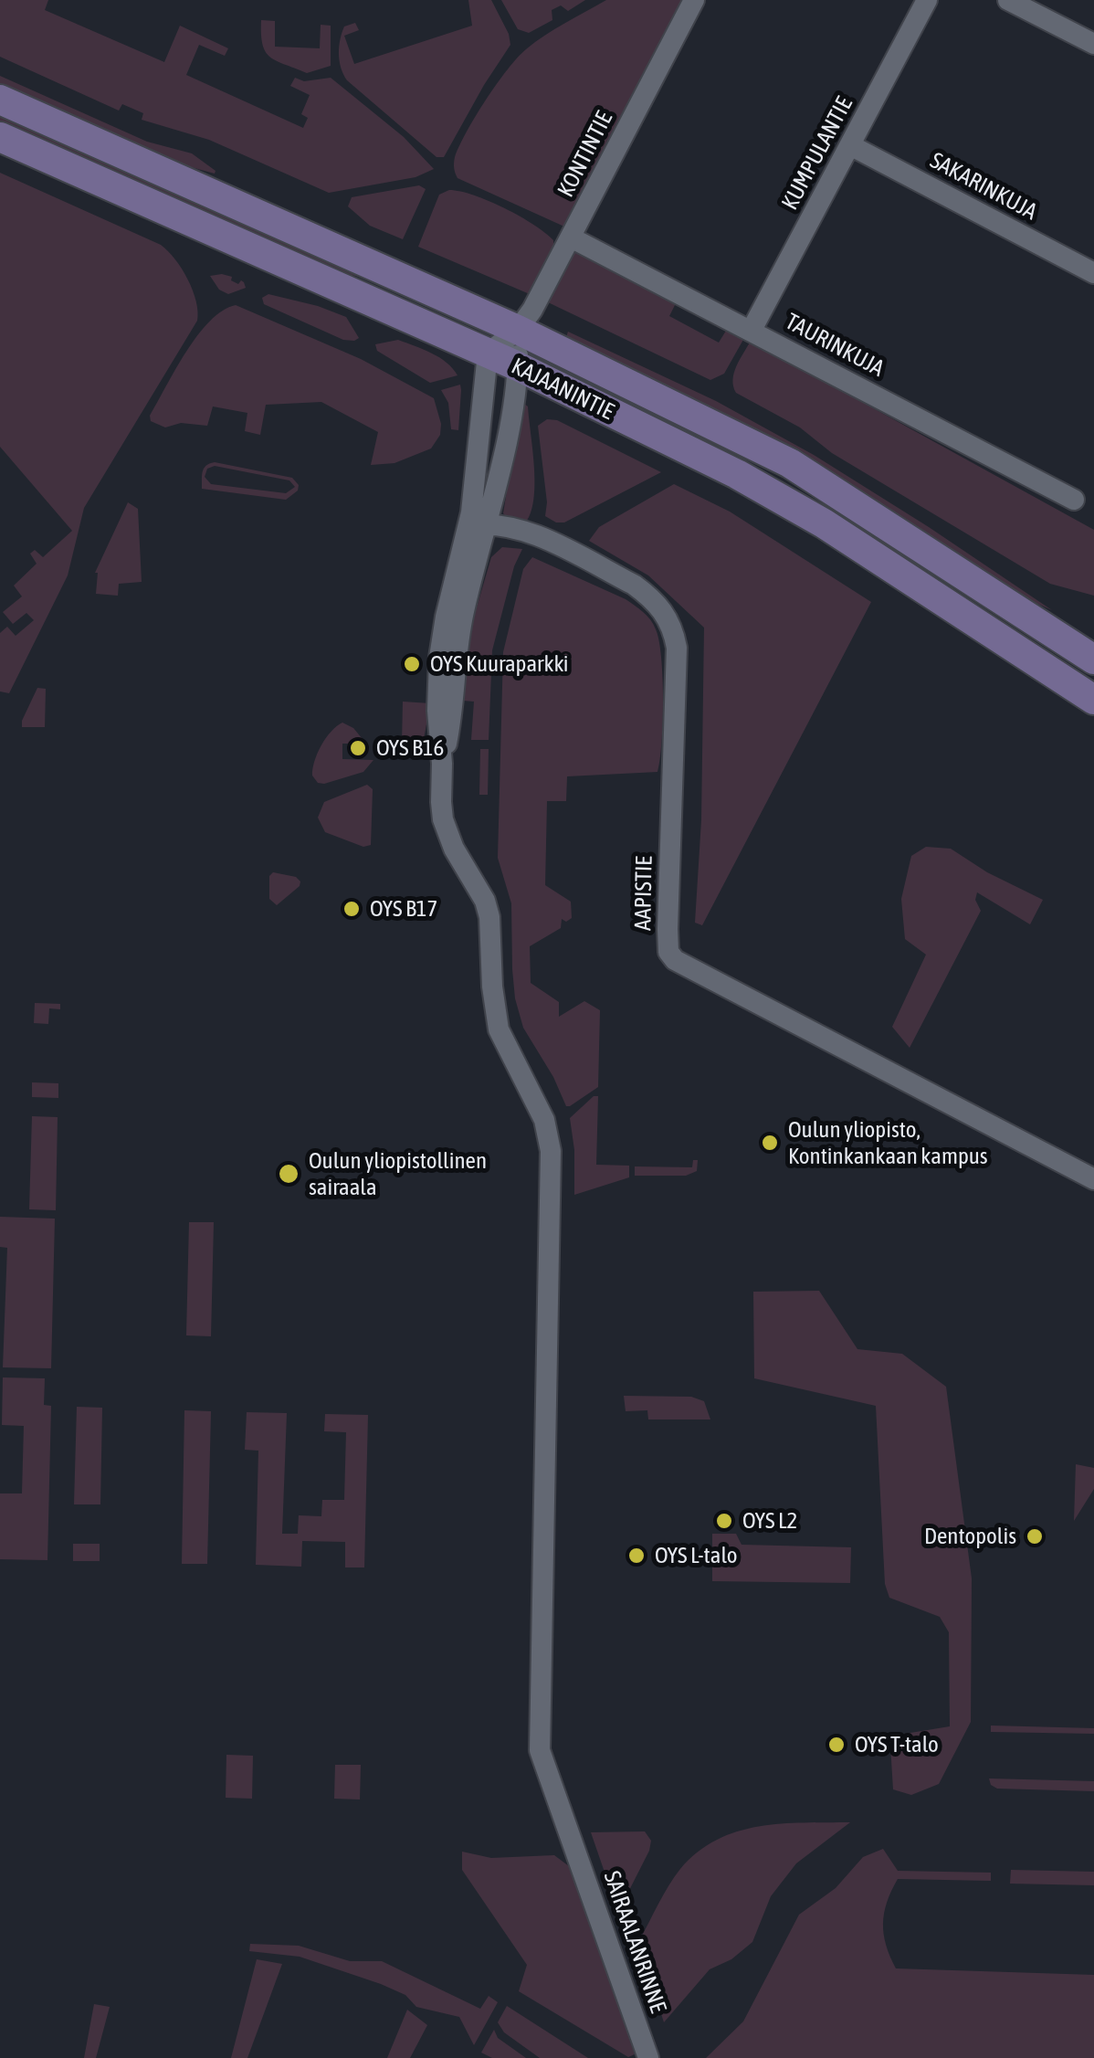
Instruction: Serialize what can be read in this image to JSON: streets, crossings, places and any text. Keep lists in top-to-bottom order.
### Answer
{
  "streets": {
    "main road": ["KAJAANINTIE"],
    "street": [
      "KUMPULANTIE",
      "KONTINTIE",
      "SAKARINKUJA",
      "TAURINKUJA",
      "AAPISTIE",
      "SAIRAALANRINNE"
    ]
  },
  "crossings": [
    ["KUMPULANTIE", "SAKARINKUJA"],
    ["KUMPULANTIE", "TAURINKUJA"],
    ["KONTINTIE", "TAURINKUJA"],
    ["KONTINTIE", "KAJAANINTIE"],
    ["AAPISTIE", "SAIRAALANRINNE"]
  ],
  "places": [
    "OYS Kuuraparkki",
    "OYS B16",
    "OYS B17",
    "Oulun yliopisto, Kontinkankaan kampus",
    "Oulun yliopistollinen sairaala",
    "OYS L2",
    "Dentopolis",
    "OYS L-talo",
    "OYS T-talo"
  ]
}
